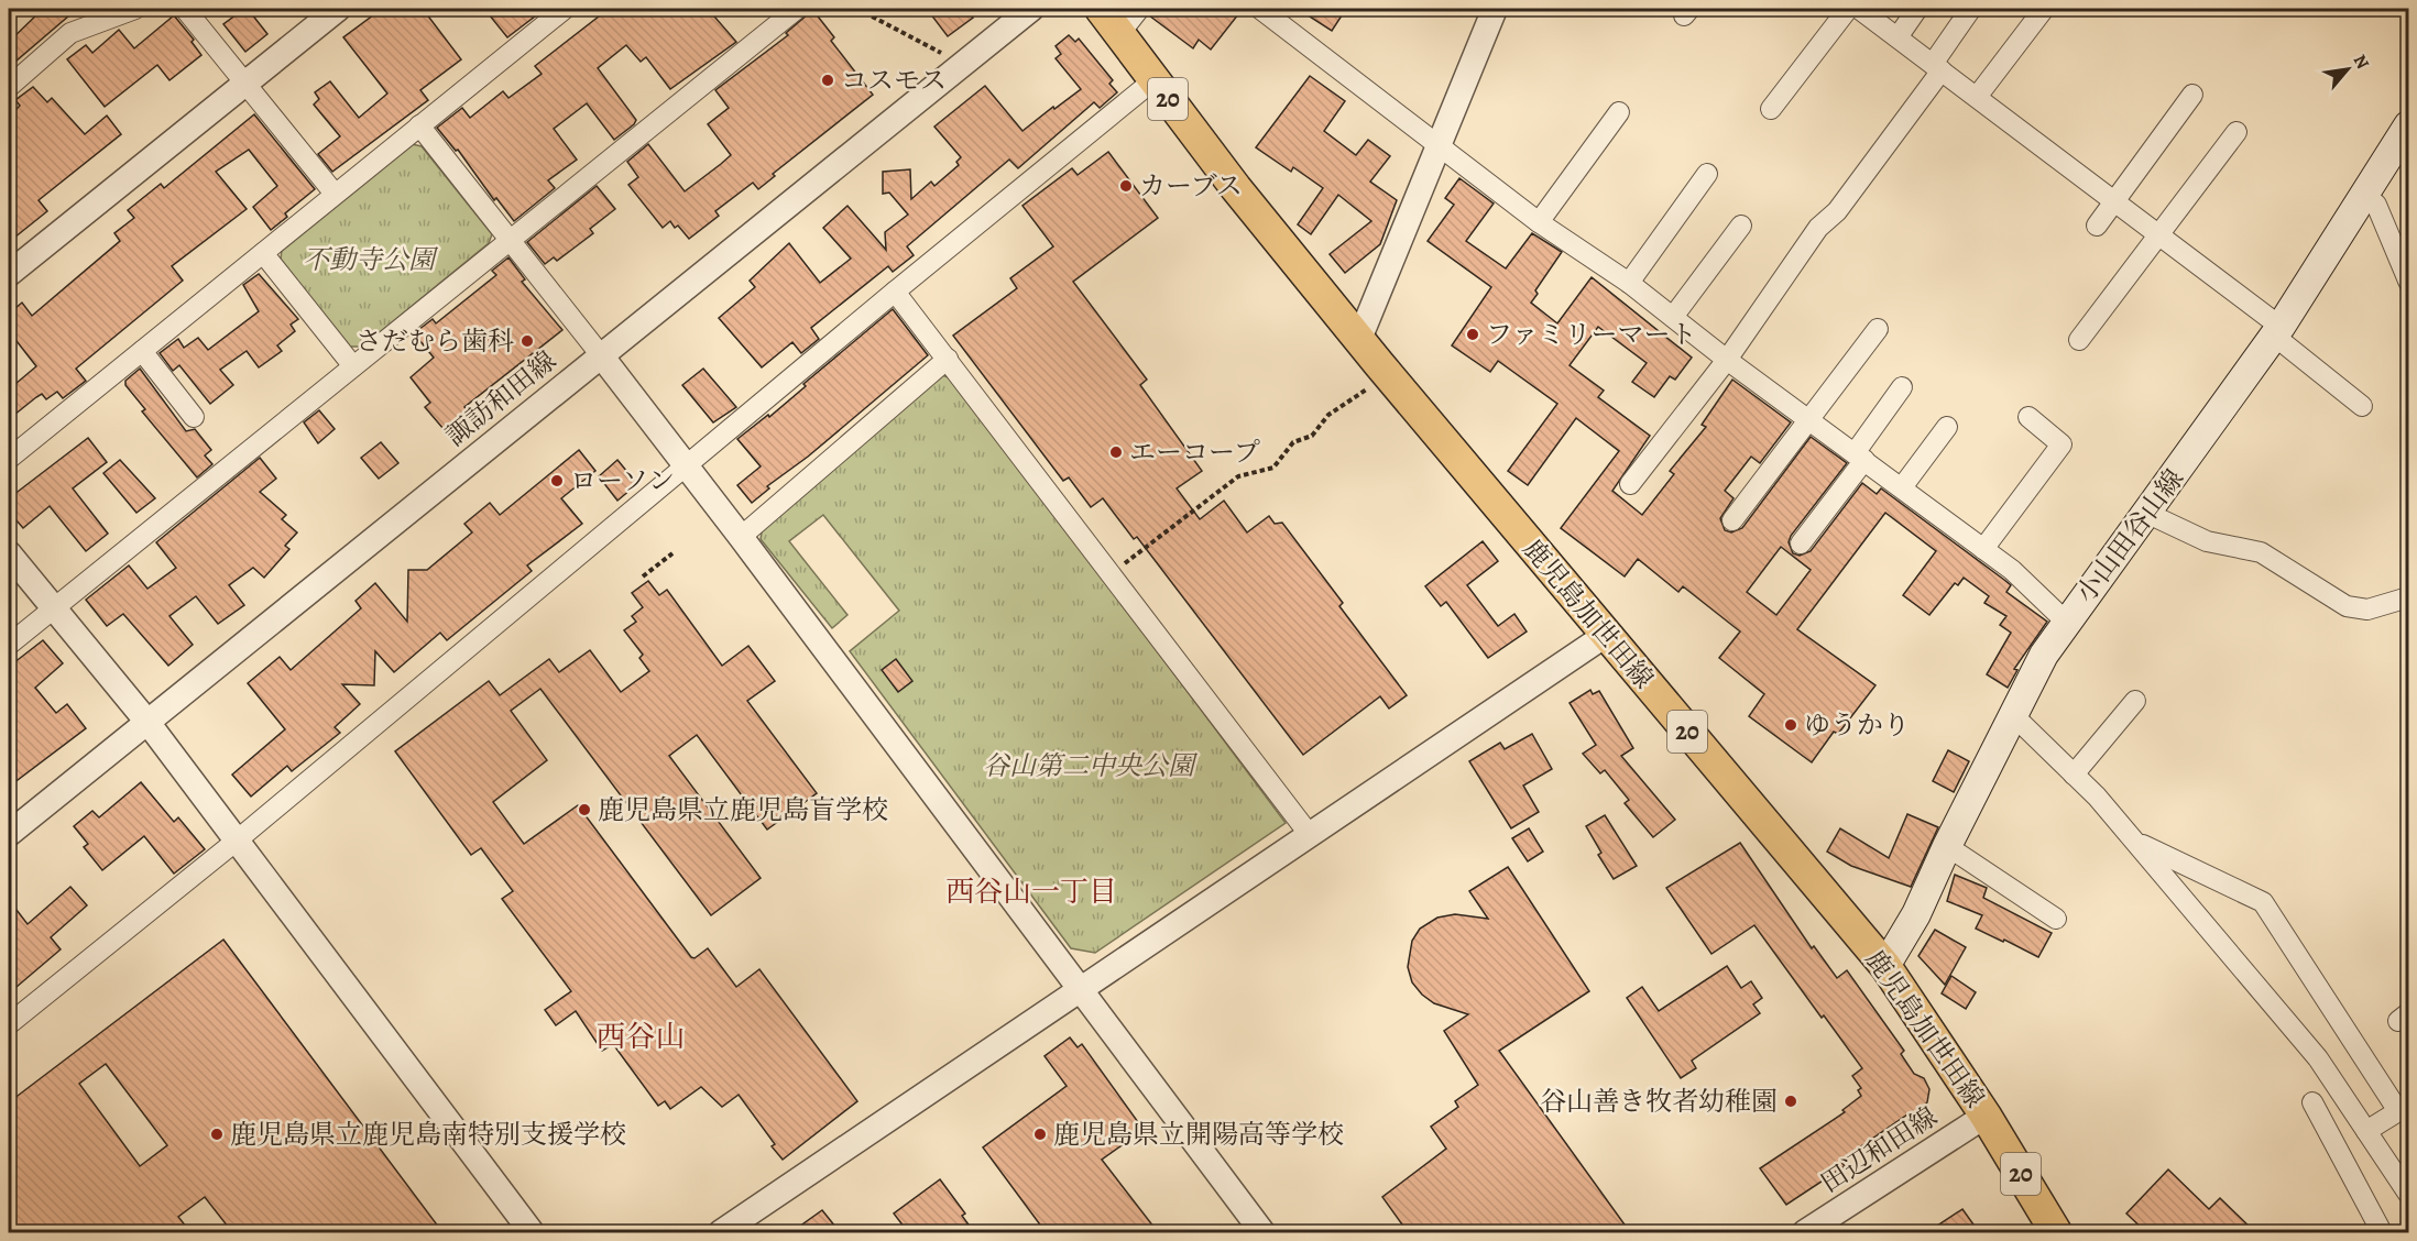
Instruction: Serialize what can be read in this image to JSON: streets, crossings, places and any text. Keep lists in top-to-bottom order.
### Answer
{
  "streets": {
    "main road": ["20", "小山田谷山線", "鹿児島加世田線"],
    "street": ["諏訪和田線", "田辺和田線"]
  },
  "crossings": [
    ["小山田谷山線", "鹿児島加世田線"],
    ["鹿児島加世田線", "田辺和田線"]
  ],
  "districts": ["西谷山一丁目", "西谷山"],
  "parks": ["不動寺公園", "谷山第二中央公園"],
  "places": [
    "コスモス",
    "カーブス",
    "ファミリーマート",
    "さだむら歯科",
    "エーコープ",
    "ローソン",
    "ゆうかり",
    "鹿児島県立鹿児島盲学校",
    "谷山善き牧者幼稚園",
    "鹿児島県立鹿児島南特別支援学校",
    "鹿児島県立開陽高等学校"
  ],
  "north": "top right"
}
